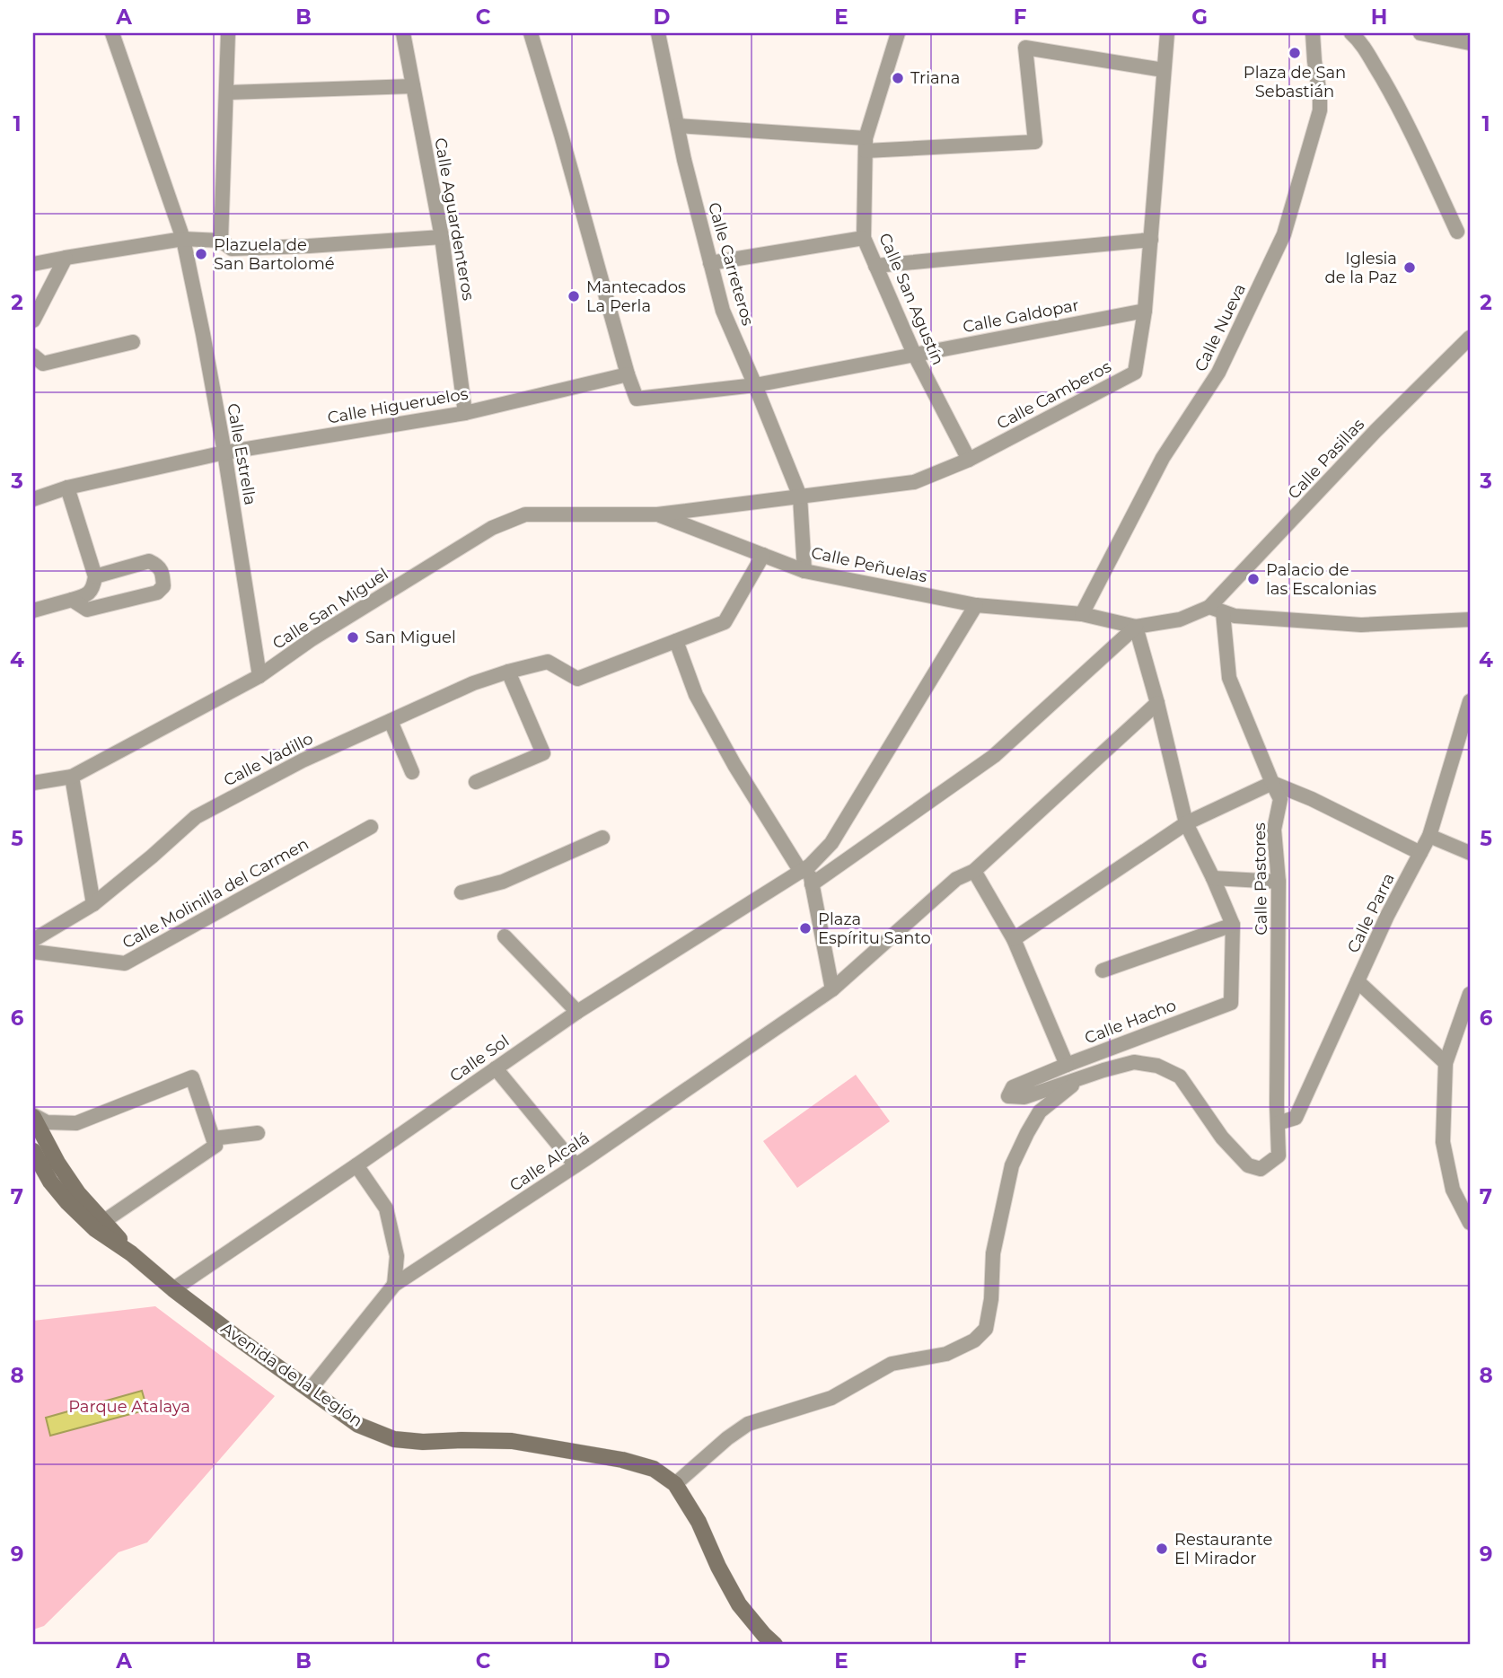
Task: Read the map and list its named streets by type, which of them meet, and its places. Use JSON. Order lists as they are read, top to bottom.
{
  "streets": {
    "main road": ["Avenida de la Legión"],
    "street": [
      "Calle Aguardenteros",
      "Calle Carreteros",
      "Calle San Agustín",
      "Calle Galdopar",
      "Calle Nueva",
      "Calle Camberos",
      "Calle Higueruelos",
      "Calle Estrella",
      "Calle Pasillas",
      "Calle Peñuelas",
      "Calle San Miguel",
      "Calle Vadillo",
      "Calle Pastores",
      "Calle Molinilla del Carmen",
      "Calle Parra",
      "Calle Hacho",
      "Calle Sol",
      "Calle Alcalá"
    ]
  },
  "crossings": [
    ["Calle Aguardenteros", "Calle Higueruelos"],
    ["Calle Carreteros", "Calle Galdopar"],
    ["Calle Carreteros", "Calle Camberos"],
    ["Calle Carreteros", "Calle Peñuelas"],
    ["Calle San Agustín", "Calle Galdopar"],
    ["Calle San Agustín", "Calle Camberos"],
    ["Calle Galdopar", "Calle Camberos"],
    ["Calle Nueva", "Calle Peñuelas"],
    ["Calle Camberos", "Calle Peñuelas"],
    ["Calle Camberos", "Calle San Miguel"],
    ["Calle Higueruelos", "Calle Estrella"],
    ["Calle Estrella", "Calle San Miguel"],
    ["Calle Pasillas", "Calle Pastores"],
    ["Calle Peñuelas", "Calle San Miguel"],
    ["Calle Peñuelas", "Calle Hacho"],
    ["Calle Peñuelas", "Calle Sol"],
    ["Calle Pastores", "Calle Parra"],
    ["Calle Hacho", "Calle Alcalá"],
    ["Calle Sol", "Avenida de la Legión"],
    ["Calle Alcalá", "Avenida de la Legión"]
  ],
  "parks": ["Parque Atalaya"],
  "places": [
    "Plaza de San Sebastián",
    "Triana",
    "Plazuela de San Bartolomé",
    "Iglesia de la Paz",
    "Mantecados La Perla",
    "Palacio de las Escalonias",
    "San Miguel",
    "Plaza Espíritu Santo",
    "Restaurante El Mirador"
  ],
  "grid": {
    "columns": [
      "A",
      "B",
      "C",
      "D",
      "E",
      "F",
      "G",
      "H"
    ],
    "rows": [
      "1",
      "2",
      "3",
      "4",
      "5",
      "6",
      "7",
      "8",
      "9"
    ]
  }
}
